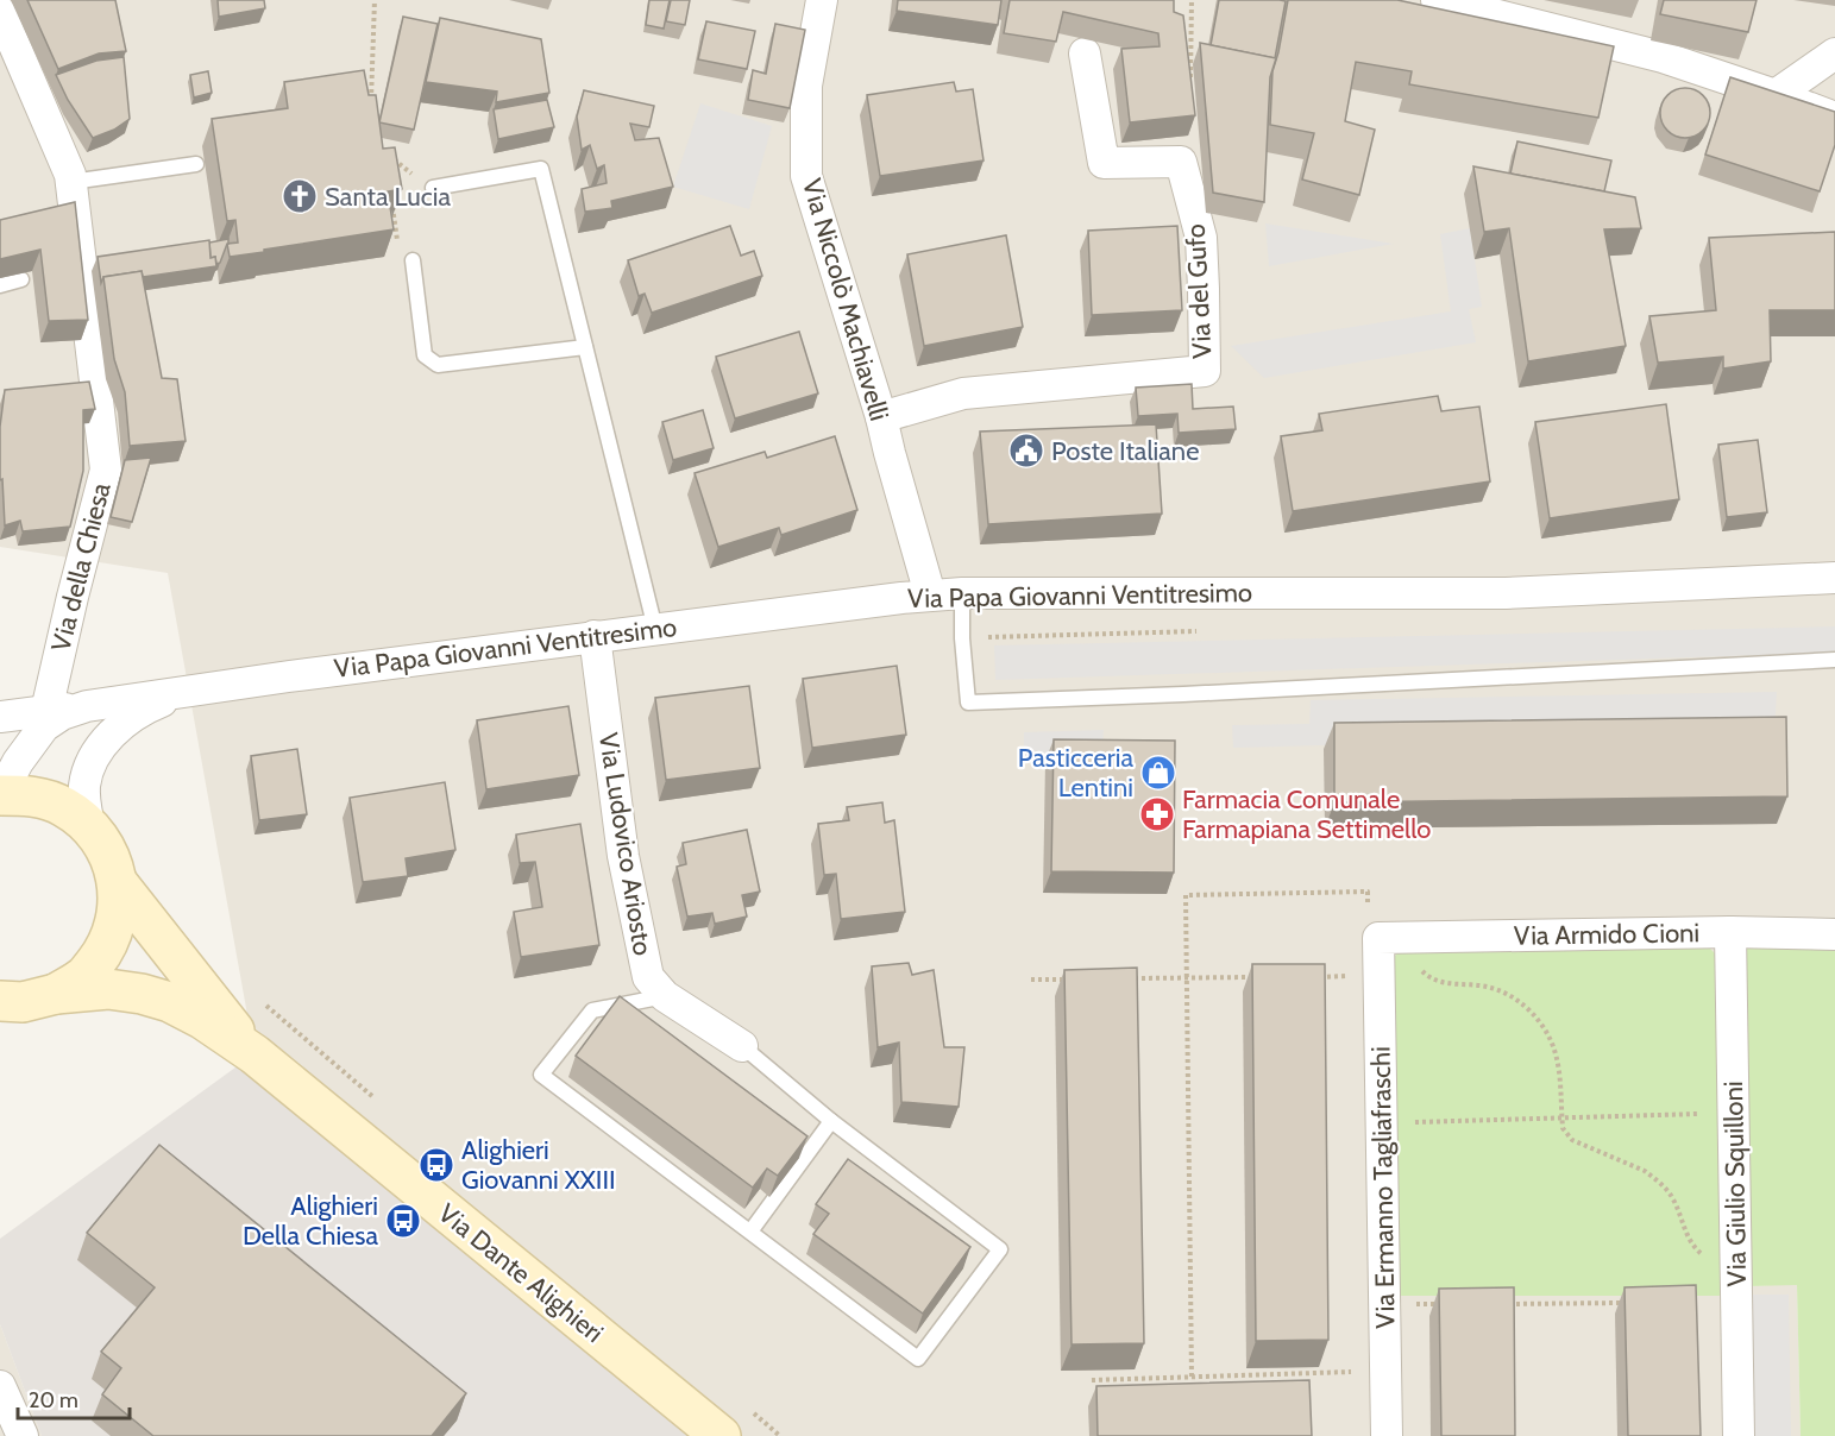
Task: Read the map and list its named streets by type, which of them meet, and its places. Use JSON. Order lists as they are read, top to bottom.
{
  "streets": {
    "main road": ["Via Dante Alighieri"],
    "street": [
      "Via del Gufo",
      "Via Niccolò Machiavelli",
      "Via della Chiesa",
      "Via Papa Giovanni Ventitresimo",
      "Via Ludovico Ariosto",
      "Via Armido Cioni",
      "Via Giulio Squilloni",
      "Via Ermanno Tagliafraschi"
    ]
  },
  "crossings": [
    ["Via del Gufo", "Via Niccolò Machiavelli"],
    ["Via Niccolò Machiavelli", "Via Papa Giovanni Ventitresimo"],
    ["Via della Chiesa", "Via Papa Giovanni Ventitresimo"],
    ["Via Papa Giovanni Ventitresimo", "Via Ludovico Ariosto"],
    ["Via Papa Giovanni Ventitresimo", "Via Dante Alighieri"],
    ["Via Armido Cioni", "Via Giulio Squilloni"],
    ["Via Armido Cioni", "Via Ermanno Tagliafraschi"]
  ],
  "places": {
    "church": ["Santa Lucia"],
    "public building": ["Poste Italiane"],
    "shop": ["Pasticceria Lentini"],
    "pharmacy": ["Farmacia Comunale Farmapiana Settimello"],
    "bus stop": ["Alighieri Giovanni XXIII", "Alighieri Della Chiesa"]
  },
  "scale_bar": "20 m"
}
